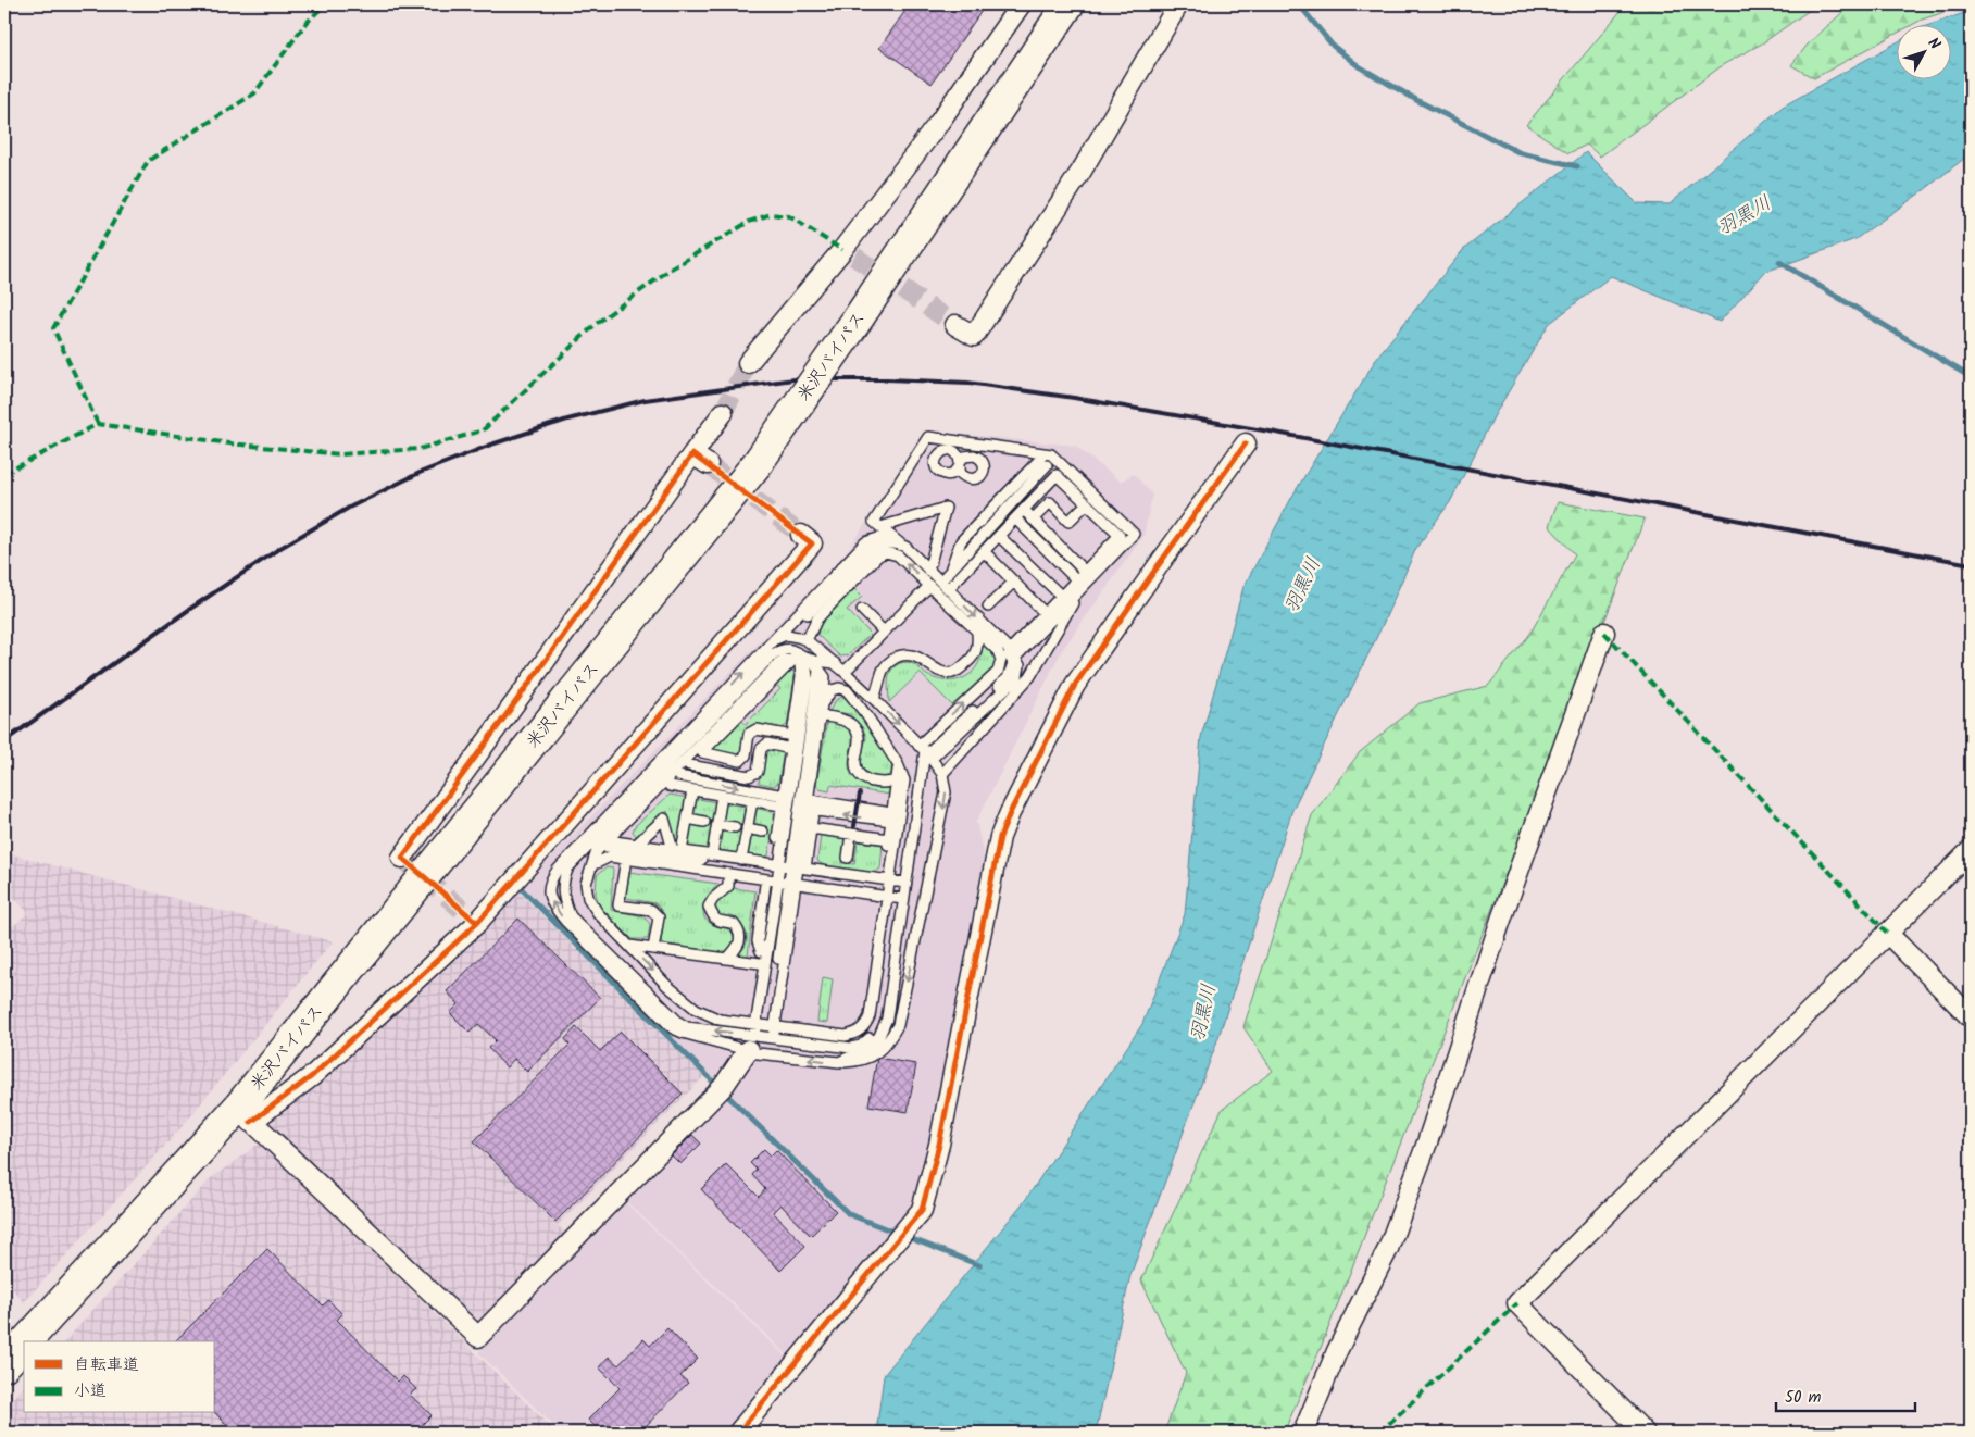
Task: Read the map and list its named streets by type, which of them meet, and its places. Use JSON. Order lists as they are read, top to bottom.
{
  "streets": {
    "highway": ["米沢バイパス"]
  },
  "water": ["羽黒川"],
  "legend": ["自転車道", "小道"],
  "scale_bar": "50 m",
  "north": "top right"
}
